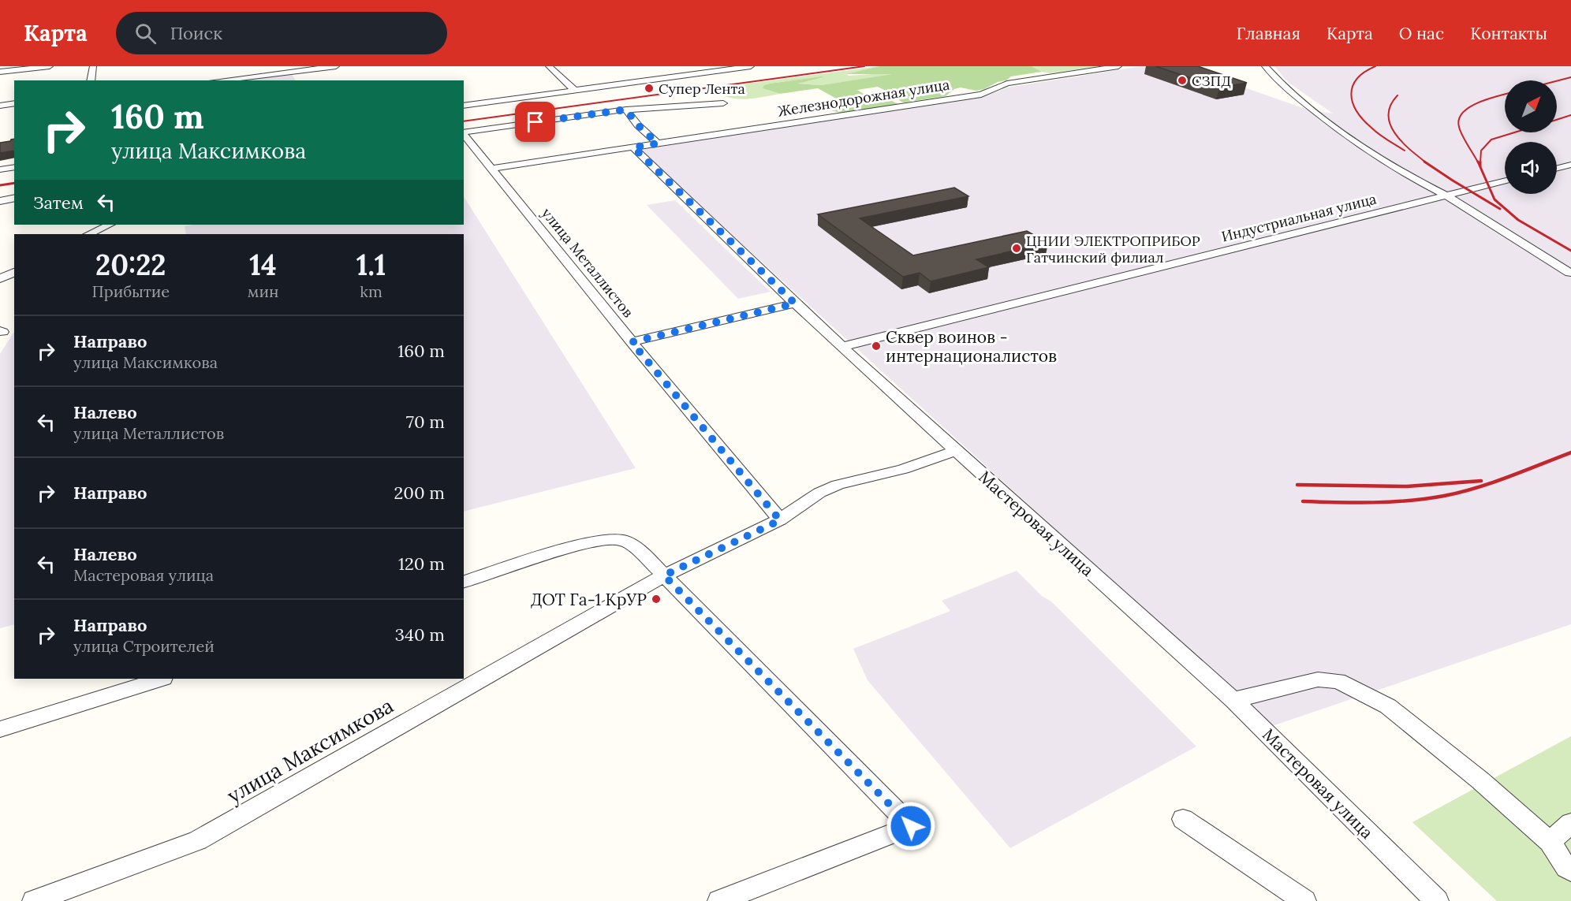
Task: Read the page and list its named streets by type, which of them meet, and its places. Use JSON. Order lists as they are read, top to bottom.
{
  "streets": {
    "street": [
      "Железнодорожная улица",
      "Индустриальная улица",
      "улица Металлистов",
      "Мастеровая улица",
      "улица Максимкова"
    ]
  },
  "crossings": [
    ["Железнодорожная улица", "улица Металлистов"],
    ["Железнодорожная улица", "Мастеровая улица"],
    ["Индустриальная улица", "Мастеровая улица"],
    ["улица Металлистов", "улица Максимкова"],
    ["Мастеровая улица", "улица Максимкова"]
  ],
  "places": [
    "СЗПД",
    "Супер Лента",
    "ЦНИИ ЭЛЕКТРОПРИБОР Гатчинский филиал",
    "Сквер воинов - интернационалистов",
    "ДОТ Га-1 КрУР"
  ],
  "north": "top right",
  "page": {
    "header": "Карта",
    "search": "Поиск",
    "nav": [
      "Главная",
      "Карта",
      "О нас",
      "Контакты"
    ],
    "turn": ["160 m", "улица Максимкова"],
    "then": "Затем",
    "eta": [
      "20:22",
      "Прибытие",
      "14",
      "мин",
      "1.1",
      "km"
    ],
    "list": [
      {
        "name": "Направо",
        "note": "улица Максимкова",
        "value": "160 m"
      },
      {
        "name": "Налево",
        "note": "улица Металлистов",
        "value": "70 m"
      },
      {
        "name": "Направо",
        "value": "200 m"
      },
      {
        "name": "Налево",
        "note": "Мастеровая улица",
        "value": "120 m"
      },
      {
        "name": "Направо",
        "note": "улица Строителей",
        "value": "340 m"
      }
    ]
  }
}
